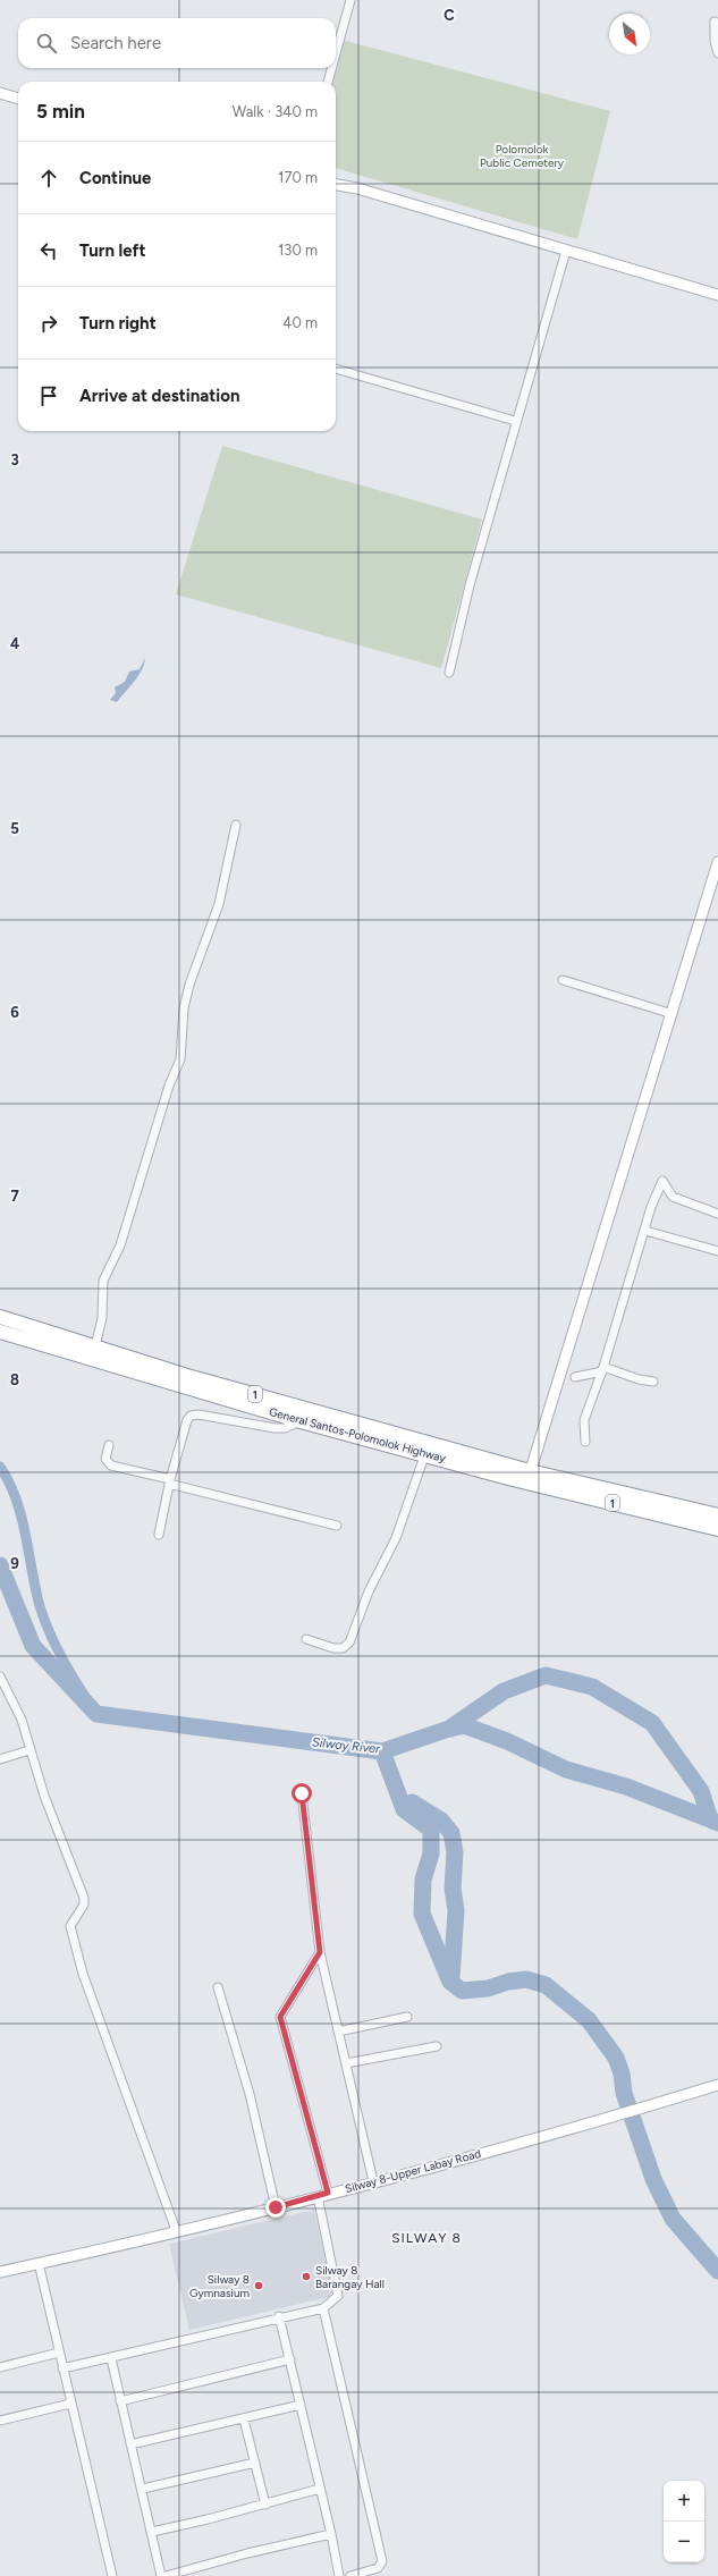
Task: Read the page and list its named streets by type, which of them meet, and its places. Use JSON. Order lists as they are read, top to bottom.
{
  "streets": {
    "highway": ["1", "General Santos-Polomolok Highway"],
    "street": ["Silway 8-Upper Labay Road"]
  },
  "crossings": [
    ["1", "General Santos-Polomolok Highway"]
  ],
  "districts": ["SILWAY 8"],
  "water": ["Silway River"],
  "parks": ["Polomolok Public Cemetery"],
  "places": ["Silway 8 Barangay Hall", "Silway 8 Gymnasium"],
  "north": "bottom right",
  "page": {
    "search": "Search here",
    "heading": ["5 min", "Walk · 340 m"],
    "list": [
      ["Continue", "170 m"],
      ["Turn left", "130 m"],
      ["Turn right", "40 m"],
      "Arrive at destination"
    ],
    "map_buttons": ["+", "−"]
  },
  "grid": {
    "columns": ["C"],
    "rows": [
      "3",
      "4",
      "5",
      "6",
      "7",
      "8",
      "9"
    ]
  }
}
